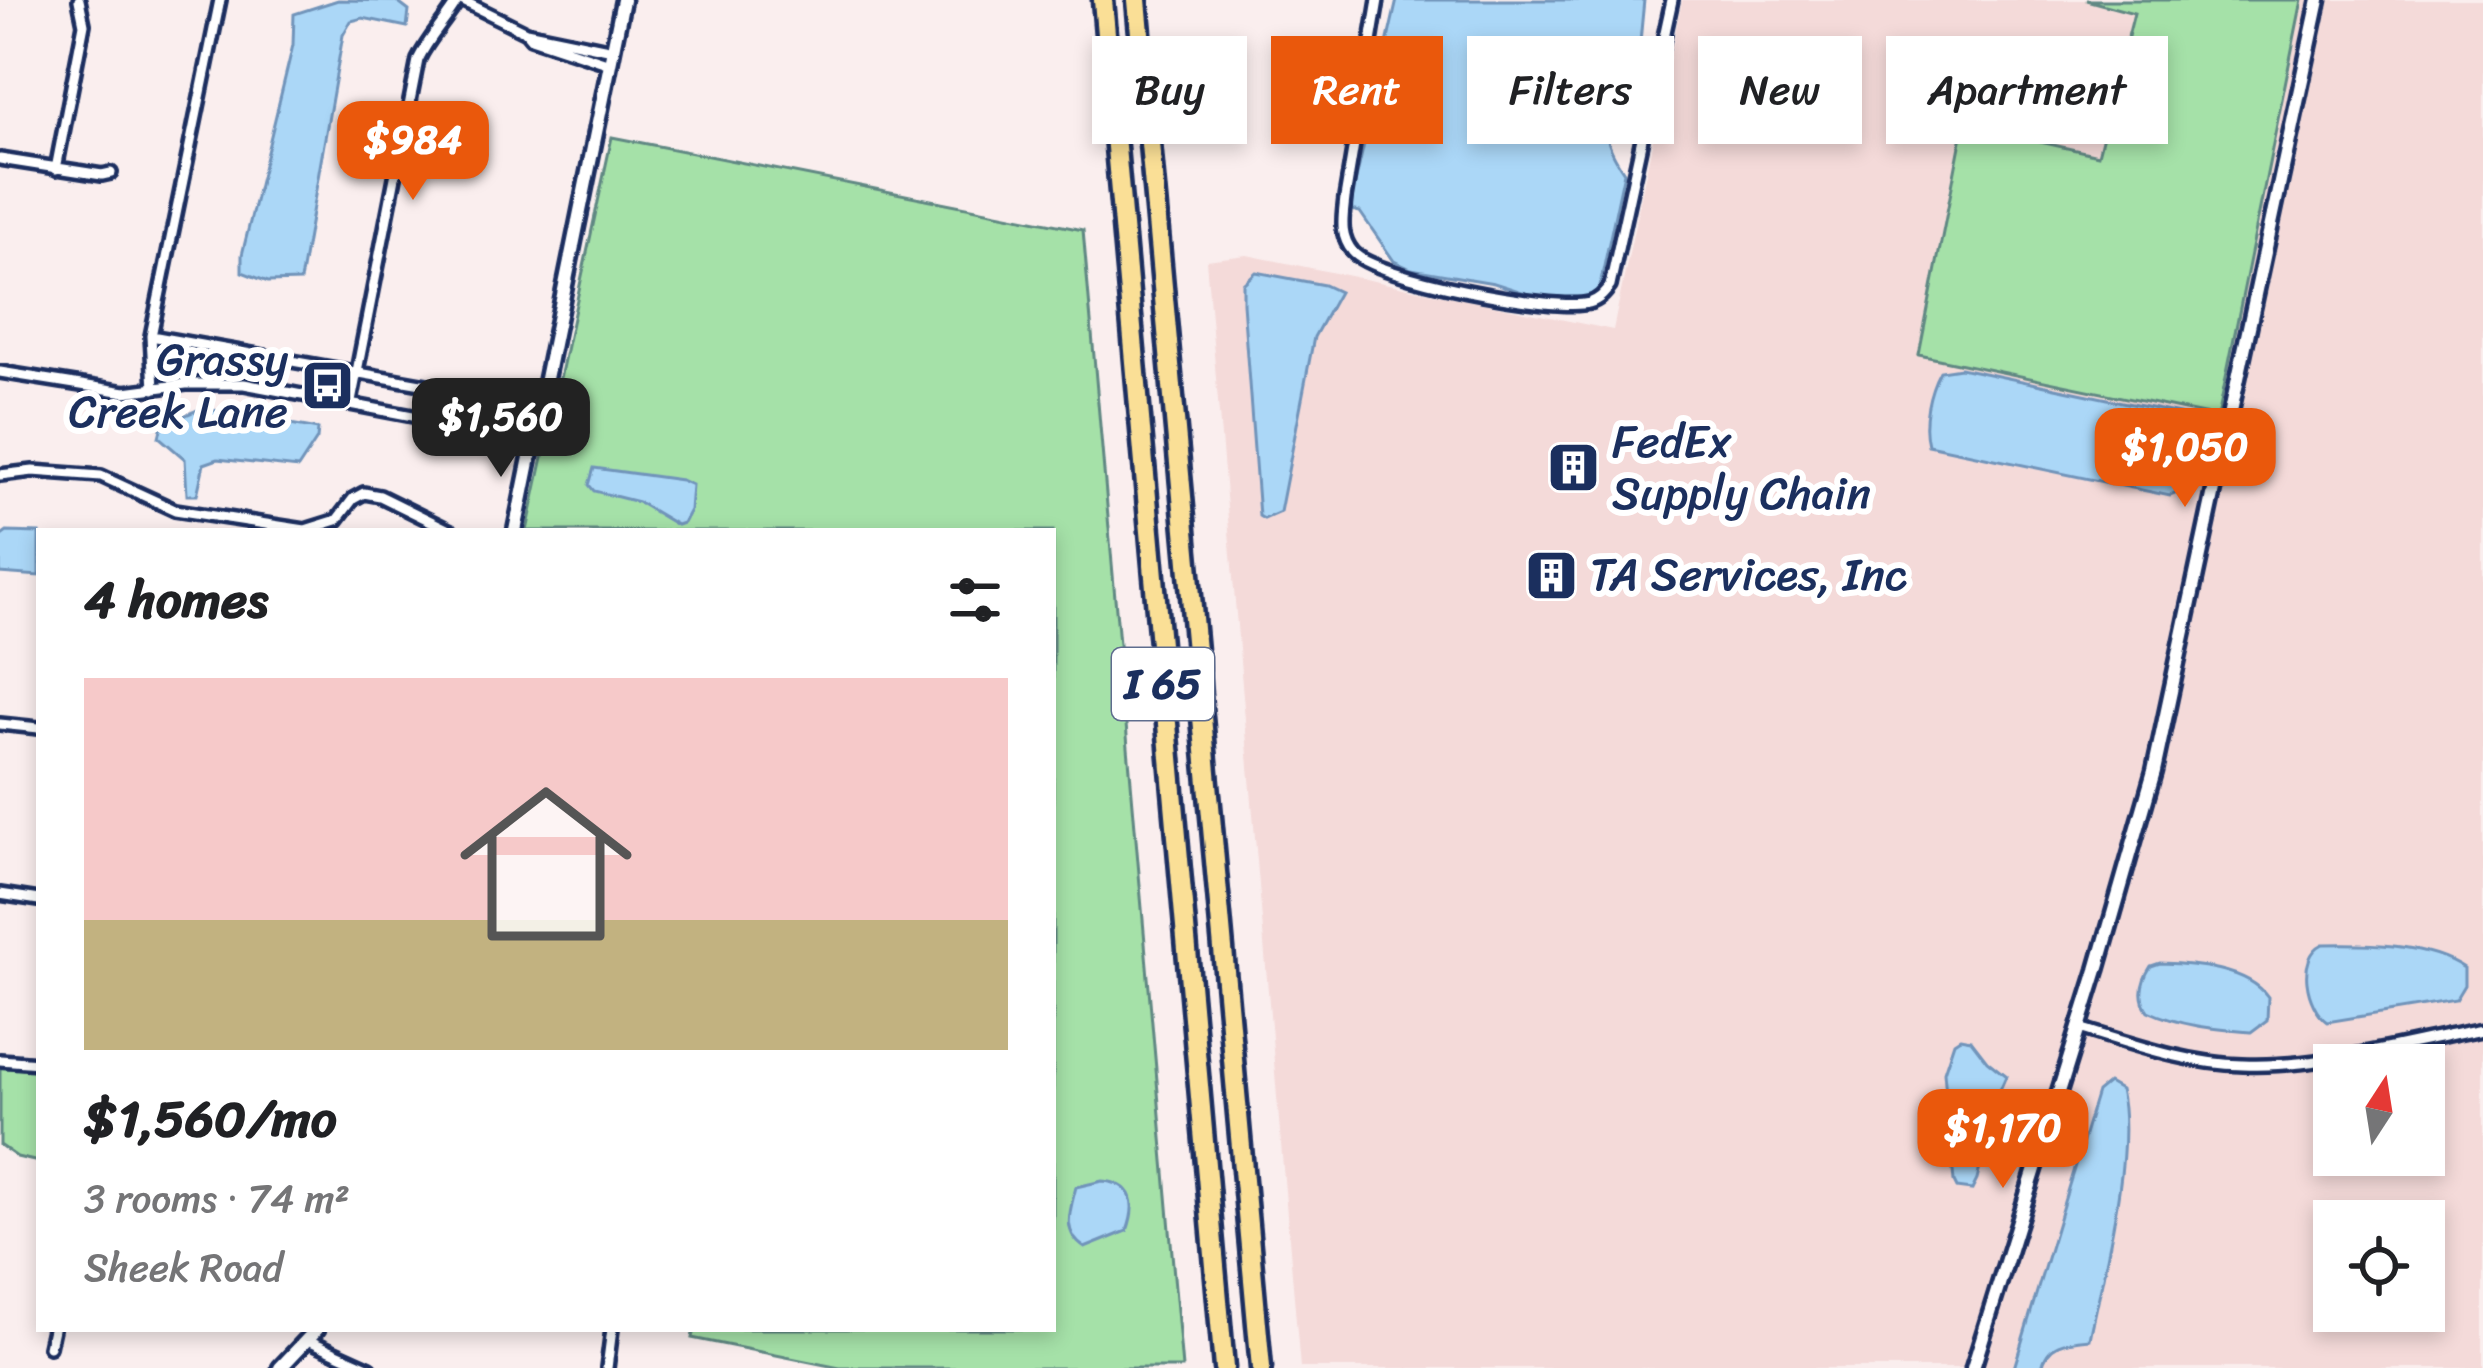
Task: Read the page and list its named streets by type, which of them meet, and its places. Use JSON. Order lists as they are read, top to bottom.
{
  "streets": {
    "highway": ["I 65"]
  },
  "places": {
    "bus stop": ["Grassy Creek Lane"],
    "building": ["FedEx Supply Chain", "TA Services, Inc"]
  },
  "north": "top",
  "page": {
    "chip": [
      "Buy",
      "Rent",
      "Filters",
      "New",
      "Apartment"
    ],
    "price": [
      "$984",
      "$1,560",
      "$1,050",
      "$1,170"
    ],
    "heading": "4 homes",
    "list": [
      {
        "name": "$1,560/mo",
        "note": "3 rooms · 74 m² · Sheek Road"
      }
    ]
  }
}
